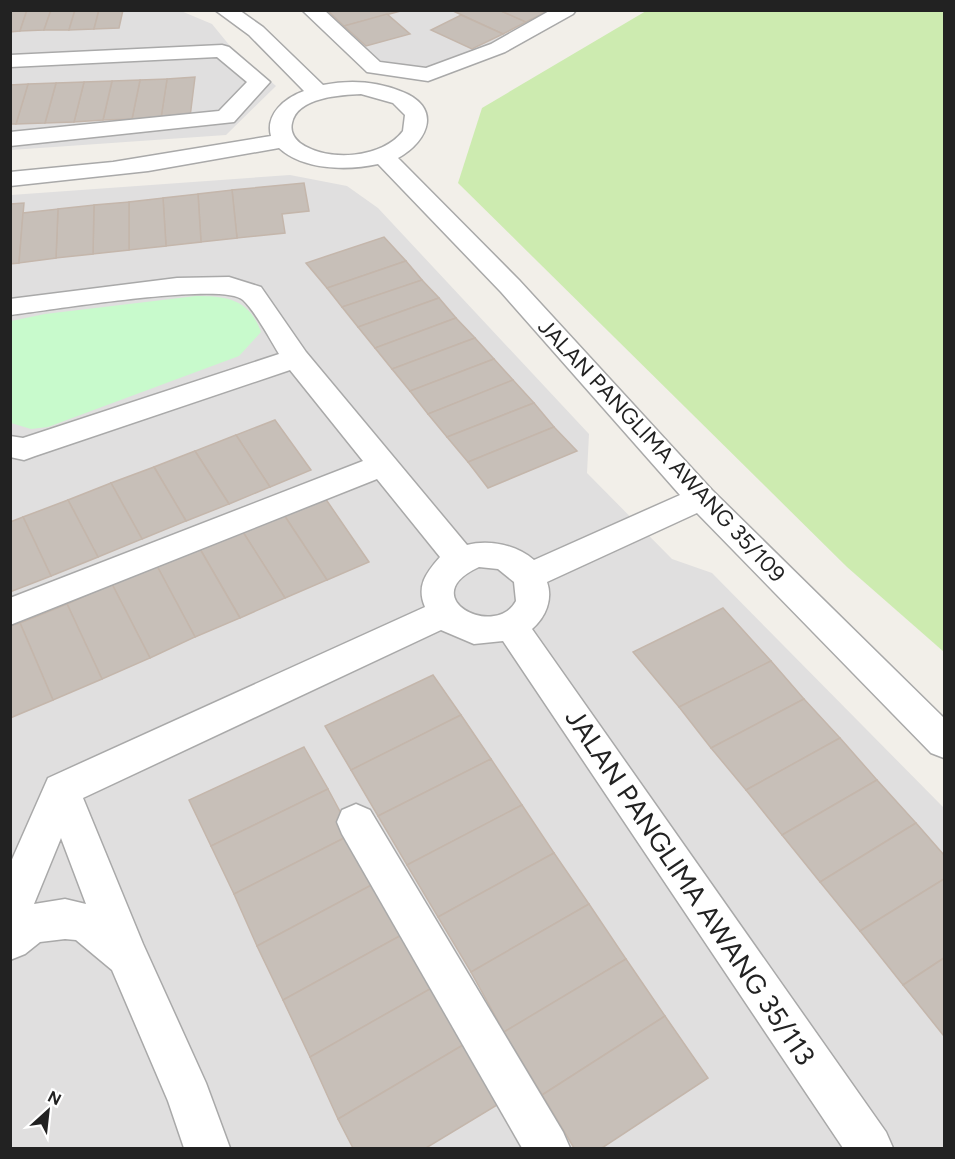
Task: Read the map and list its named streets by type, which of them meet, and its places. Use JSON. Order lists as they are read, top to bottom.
{
  "streets": {
    "street": ["JALAN PANGLIMA AWANG 35/109", "JALAN PANGLIMA AWANG 35/113"]
  },
  "north": "top right"
}
